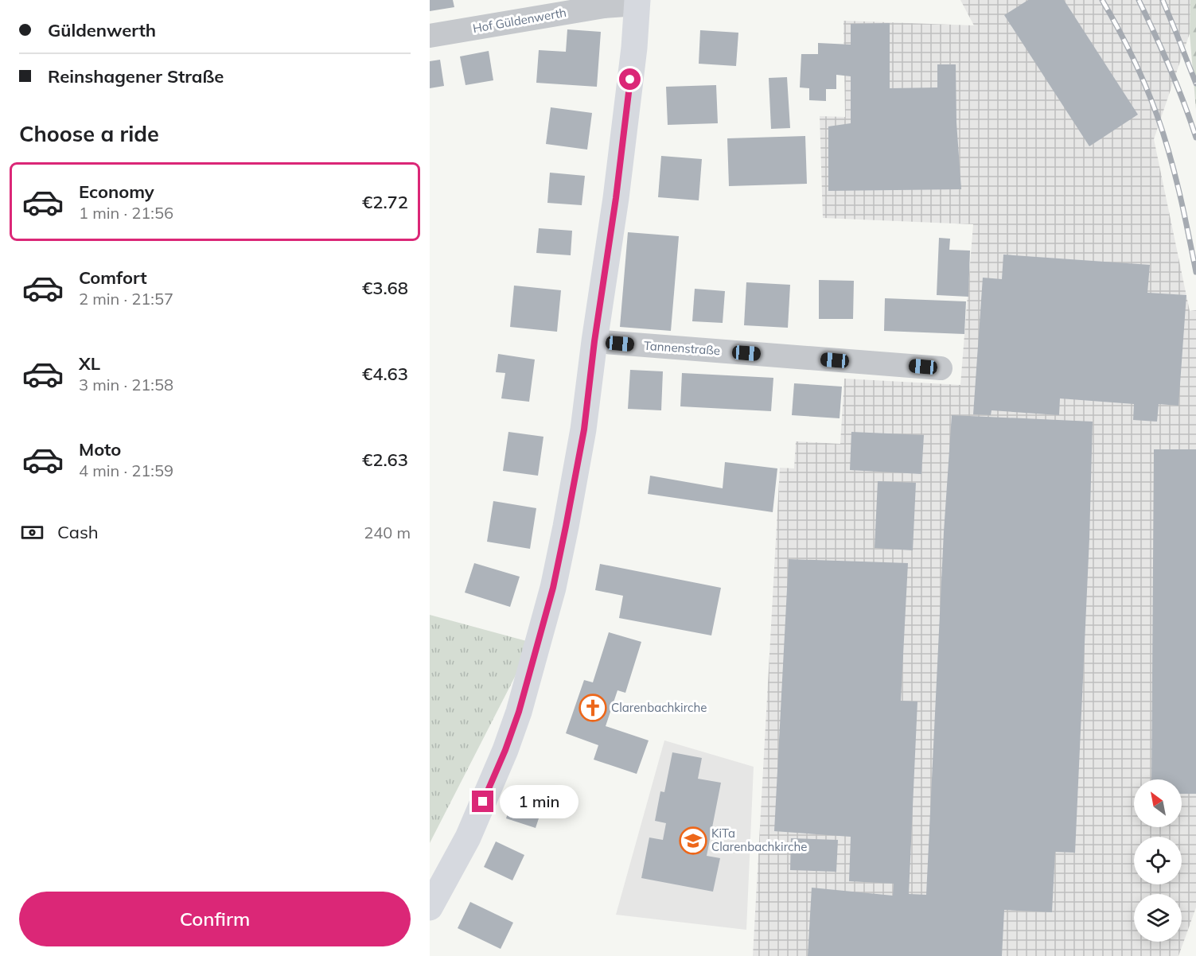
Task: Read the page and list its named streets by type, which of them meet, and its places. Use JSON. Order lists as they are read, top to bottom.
{
  "streets": {
    "street": ["Hof Güldenwerth", "Tannenstraße"]
  },
  "places": {
    "church": ["Clarenbachkirche"],
    "school or university": ["KiTa Clarenbachkirche"]
  },
  "north": "top left",
  "page": {
    "banner": ["Güldenwerth", "Reinshagener Straße"],
    "heading": "Choose a ride",
    "list": [
      {
        "name": "Economy",
        "note": "1 min · 21:56",
        "value": "€2.72"
      },
      {
        "name": "Comfort",
        "note": "2 min · 21:57",
        "value": "€3.68"
      },
      {
        "name": "XL",
        "note": "3 min · 21:58",
        "value": "€4.63"
      },
      {
        "name": "Moto",
        "note": "4 min · 21:59",
        "value": "€2.63"
      }
    ],
    "pay": ["Cash", "240 m"],
    "bubble": "1 min",
    "buttons": "Confirm"
  }
}
